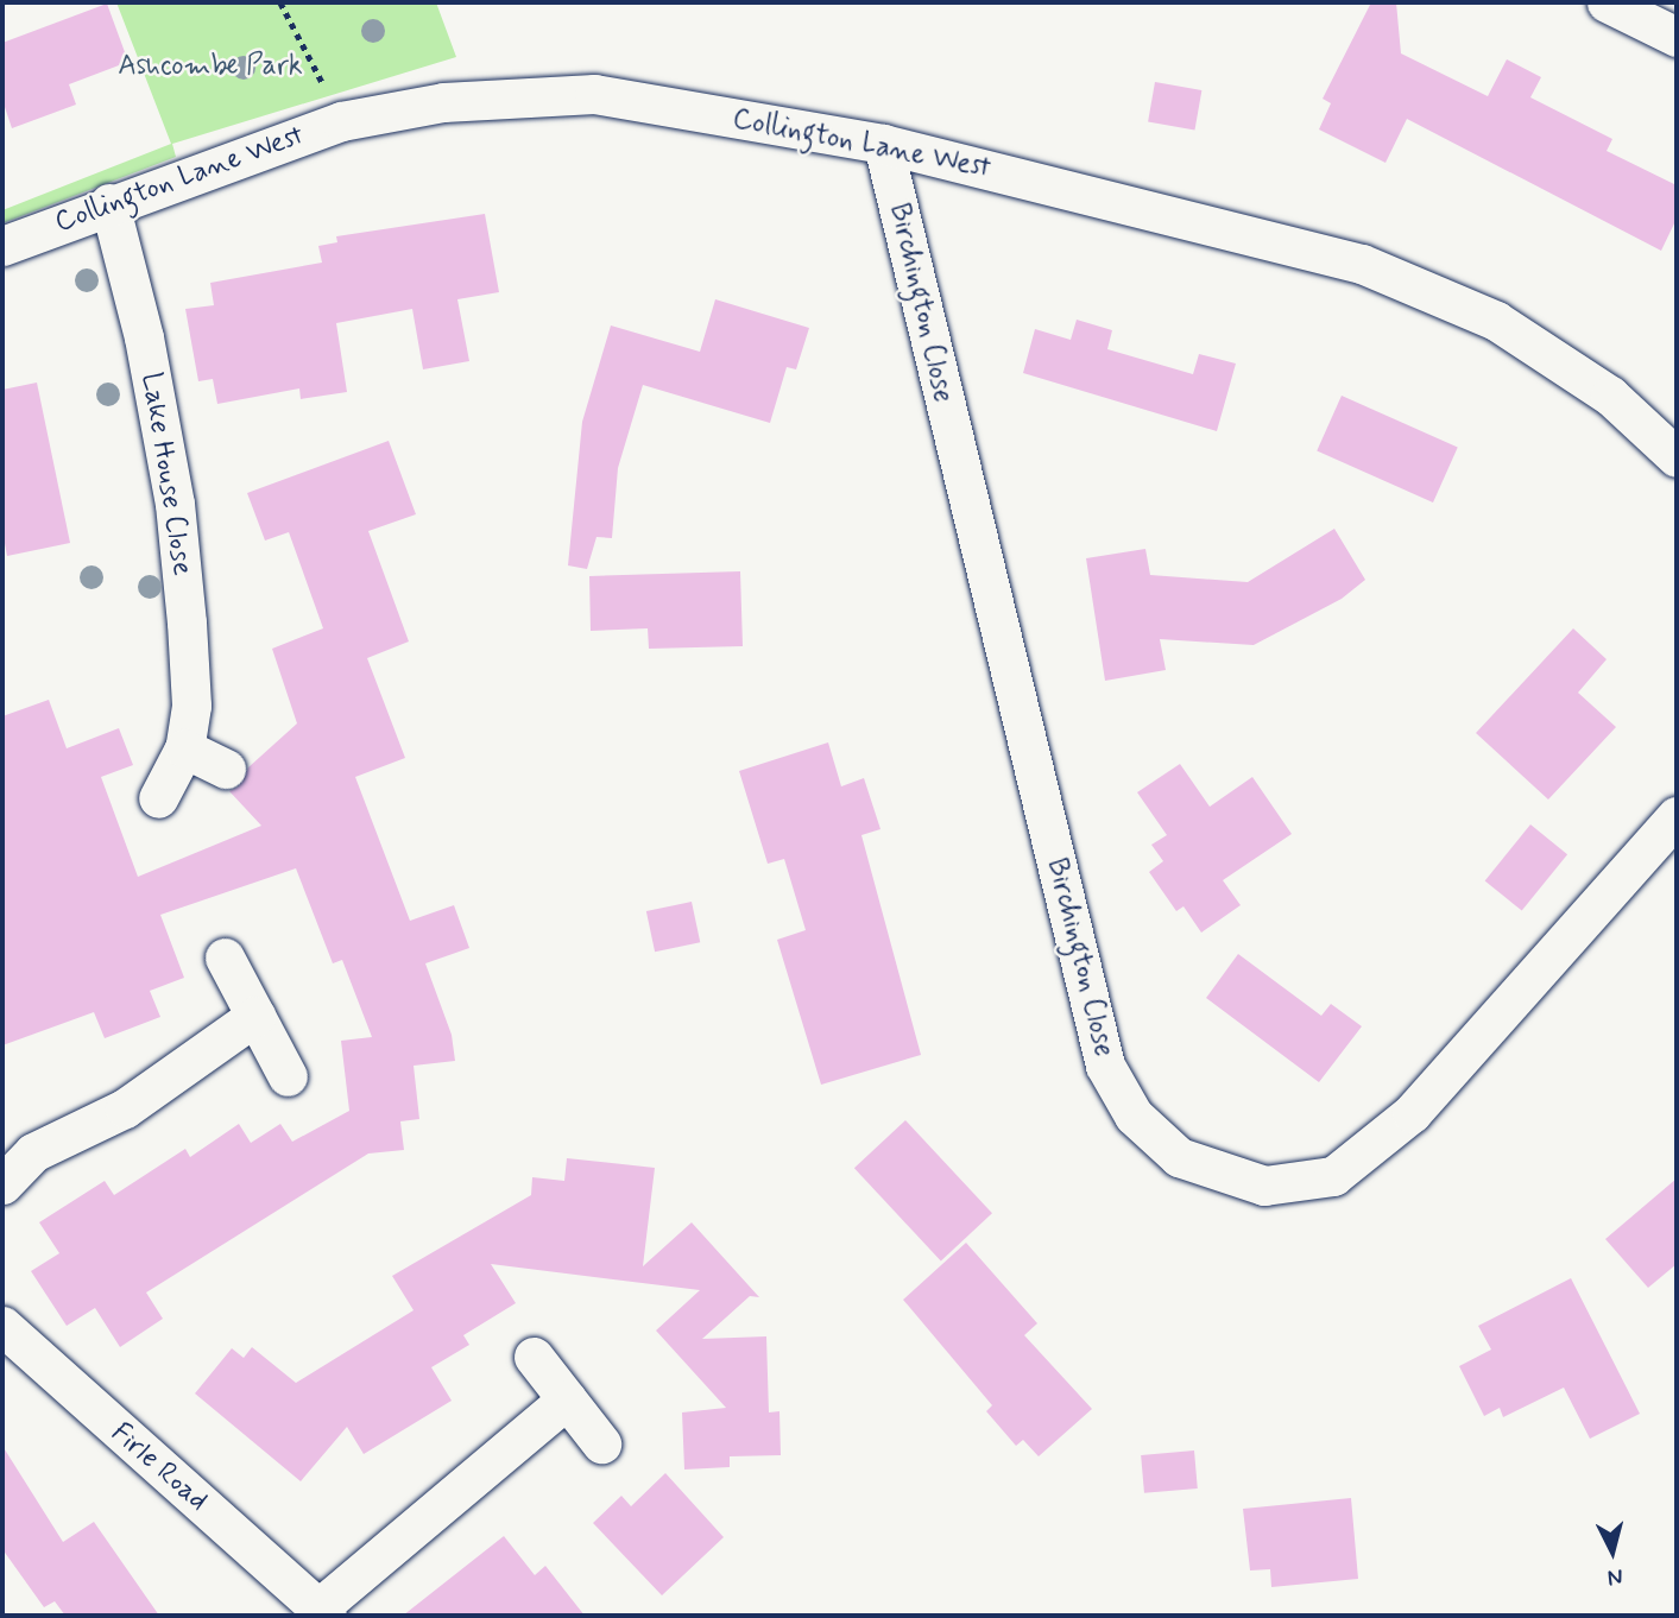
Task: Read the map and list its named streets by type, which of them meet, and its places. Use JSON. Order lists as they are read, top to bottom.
{
  "streets": {
    "street": [
      "Collington Lane West",
      "Birchington Close",
      "Lake House Close",
      "Firle Road"
    ]
  },
  "crossings": [
    ["Collington Lane West", "Birchington Close"],
    ["Collington Lane West", "Lake House Close"]
  ],
  "parks": ["Ashcombe Park"],
  "north": "bottom"
}
